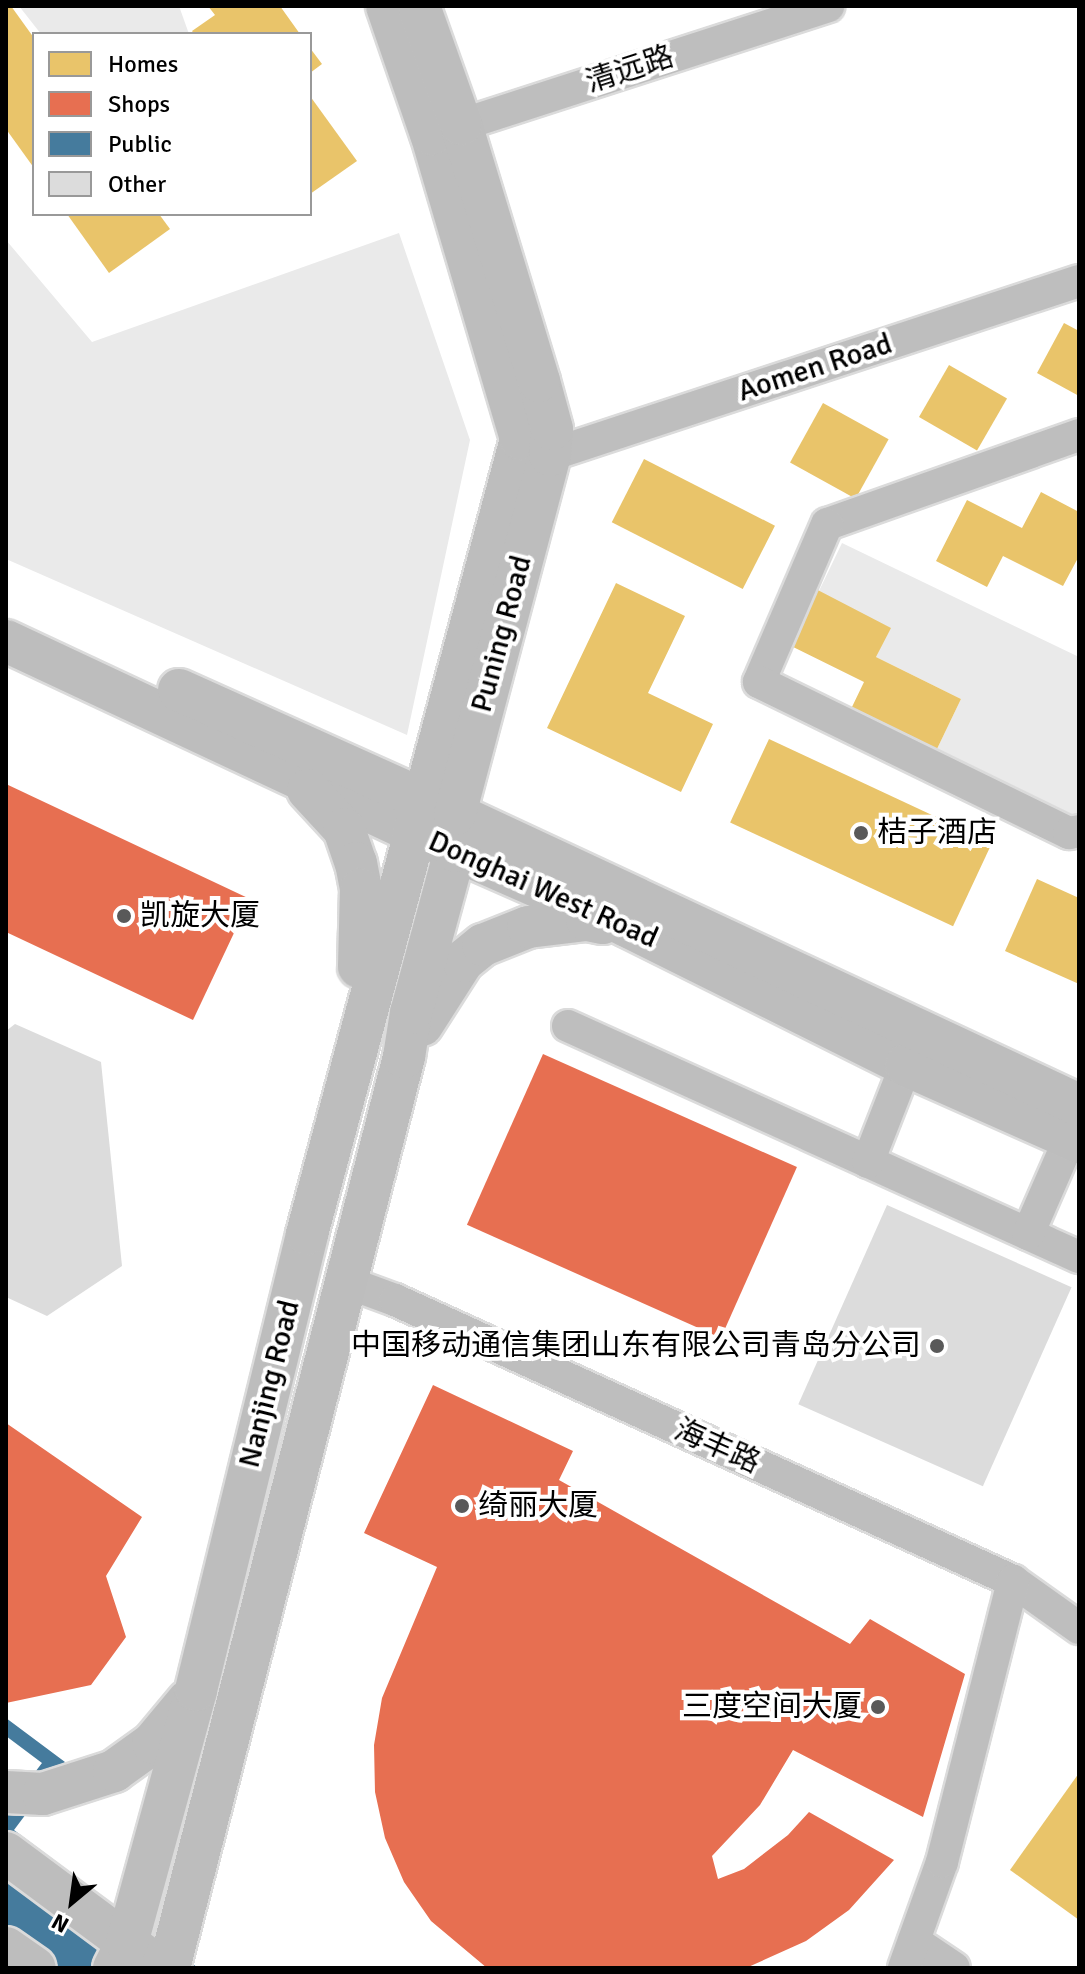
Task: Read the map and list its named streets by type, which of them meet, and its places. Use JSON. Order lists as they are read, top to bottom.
{
  "streets": {
    "main road": ["Puning Road", "Donghai West Road", "Nanjing Road"],
    "street": ["清远路", "Aomen Road", "海丰路"]
  },
  "crossings": [
    ["Aomen Road", "Puning Road"],
    ["Puning Road", "Donghai West Road"],
    ["Puning Road", "Nanjing Road"],
    ["Donghai West Road", "Nanjing Road"],
    ["Nanjing Road", "海丰路"]
  ],
  "places": [
    "桔子酒店",
    "凯旋大厦",
    "中国移动通信集团山东有限公司青岛分公司",
    "绮丽大厦",
    "三度空间大厦"
  ],
  "legend": [
    "Homes",
    "Shops",
    "Public",
    "Other"
  ],
  "north": "bottom left"
}
